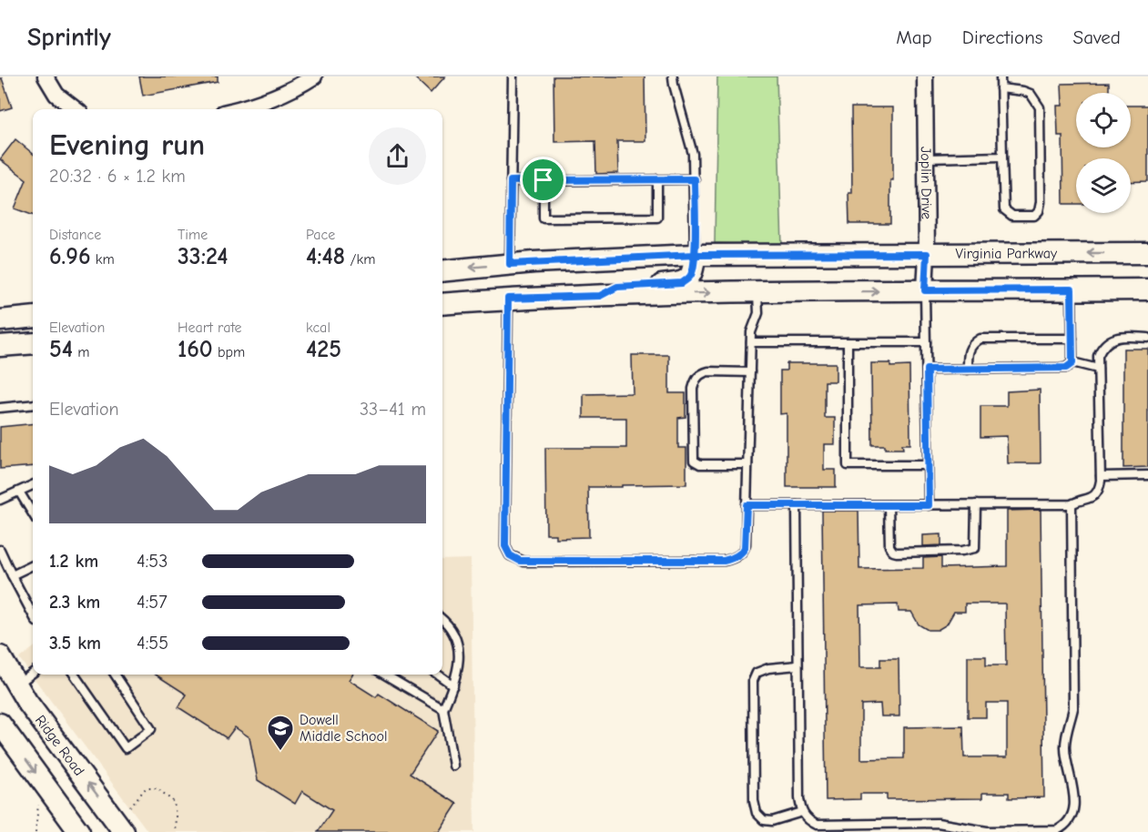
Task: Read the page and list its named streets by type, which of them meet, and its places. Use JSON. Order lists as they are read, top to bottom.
{
  "streets": {
    "main road": ["Virginia Parkway", "Ridge Road"],
    "street": ["Joplin Drive"]
  },
  "crossings": [
    ["Joplin Drive", "Virginia Parkway"]
  ],
  "places": {
    "school or university": ["Dowell Middle School"]
  },
  "page": {
    "header": "Sprintly",
    "nav": ["Map", "Directions", "Saved"],
    "heading": ["Evening run", "20:32 · 6 × 1.2 km"],
    "stats": [
      ["Distance", "6.96 km"],
      ["Time", "33:24"],
      ["Pace", "4:48 /km"],
      ["Elevation", "54 m"],
      ["Heart rate", "160 bpm"],
      ["kcal", "425"]
    ],
    "chart": ["Elevation", "33–41 m"],
    "list": [
      {
        "name": "1.2 km",
        "note": "4:53"
      },
      {
        "name": "2.3 km",
        "note": "4:57"
      },
      {
        "name": "3.5 km",
        "note": "4:55"
      }
    ]
  }
}
